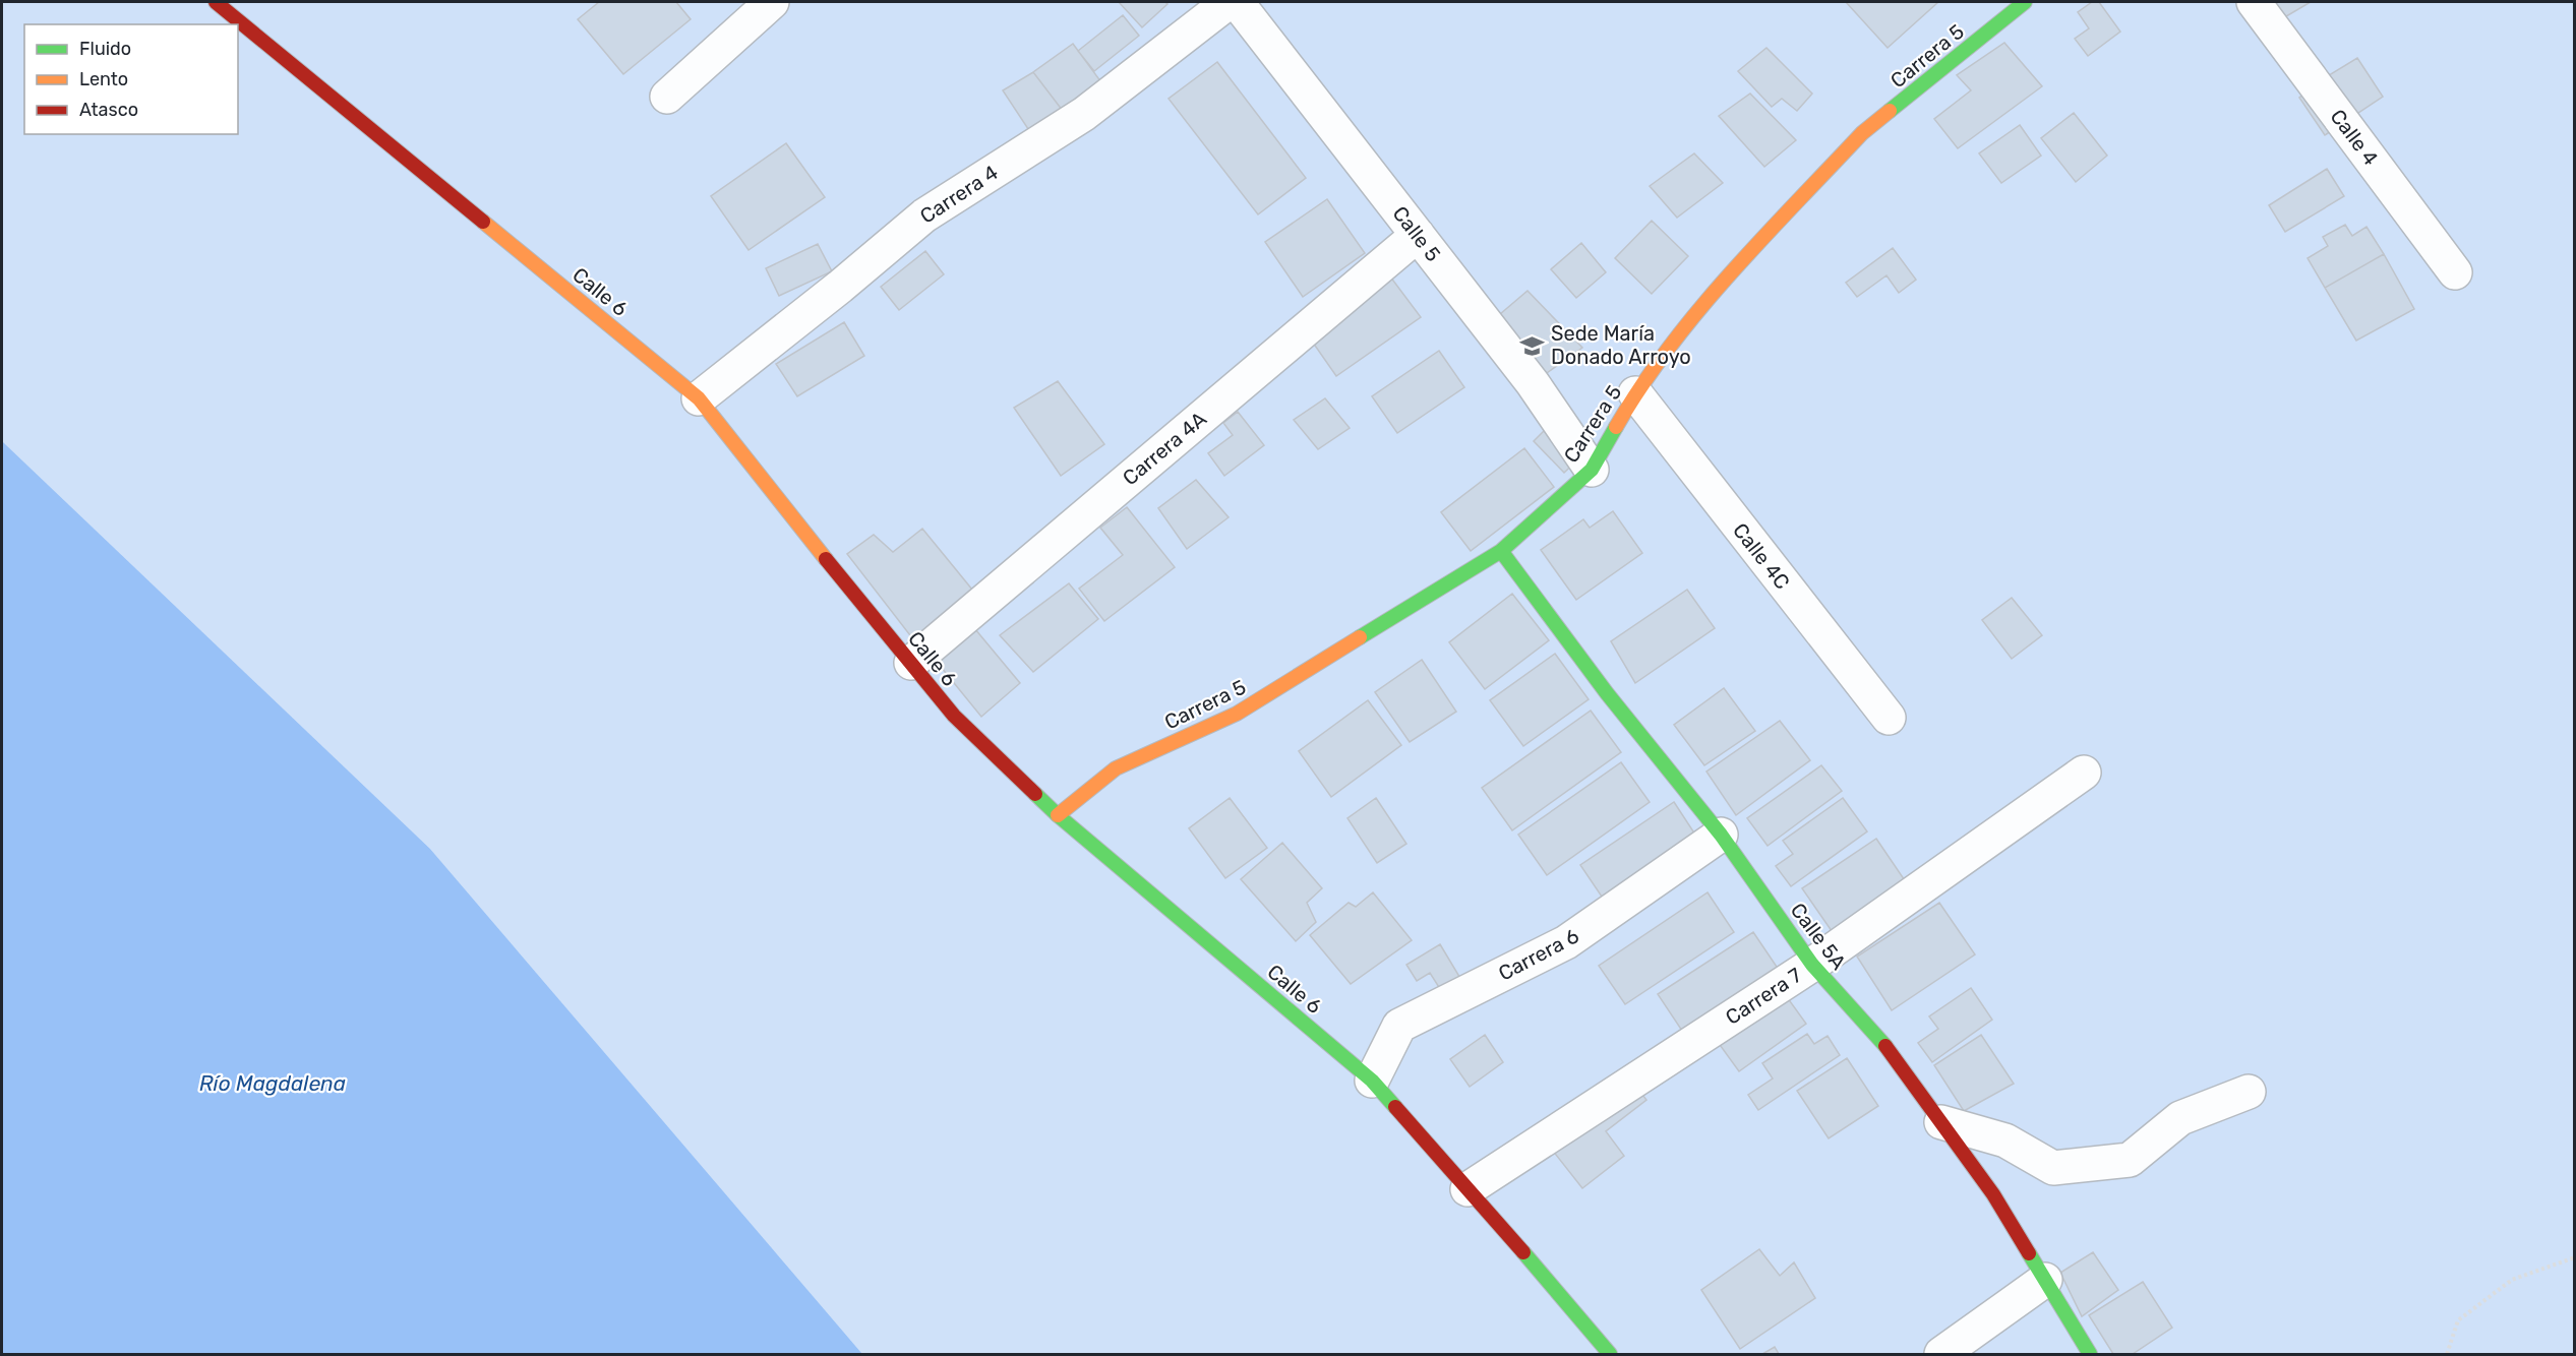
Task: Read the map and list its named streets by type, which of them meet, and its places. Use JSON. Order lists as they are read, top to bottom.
{
  "streets": {
    "street": [
      "Carrera 5",
      "Calle 4",
      "Carrera 4",
      "Calle 5",
      "Calle 6",
      "Carrera 4A",
      "Calle 4C",
      "Calle 5A",
      "Carrera 6",
      "Carrera 7"
    ]
  },
  "crossings": [
    ["Carrera 5", "Calle 5"],
    ["Carrera 5", "Calle 6"],
    ["Carrera 5", "Calle 4C"],
    ["Carrera 5", "Calle 5A"],
    ["Carrera 4", "Calle 6"],
    ["Calle 5", "Carrera 4A"],
    ["Calle 6", "Carrera 4A"],
    ["Calle 6", "Carrera 6"],
    ["Calle 6", "Carrera 7"],
    ["Calle 5A", "Carrera 6"],
    ["Calle 5A", "Carrera 7"]
  ],
  "water": ["Río Magdalena"],
  "places": {
    "school or university": ["Sede María Donado Arroyo"]
  },
  "legend": ["Fluido", "Lento", "Atasco"]
}
